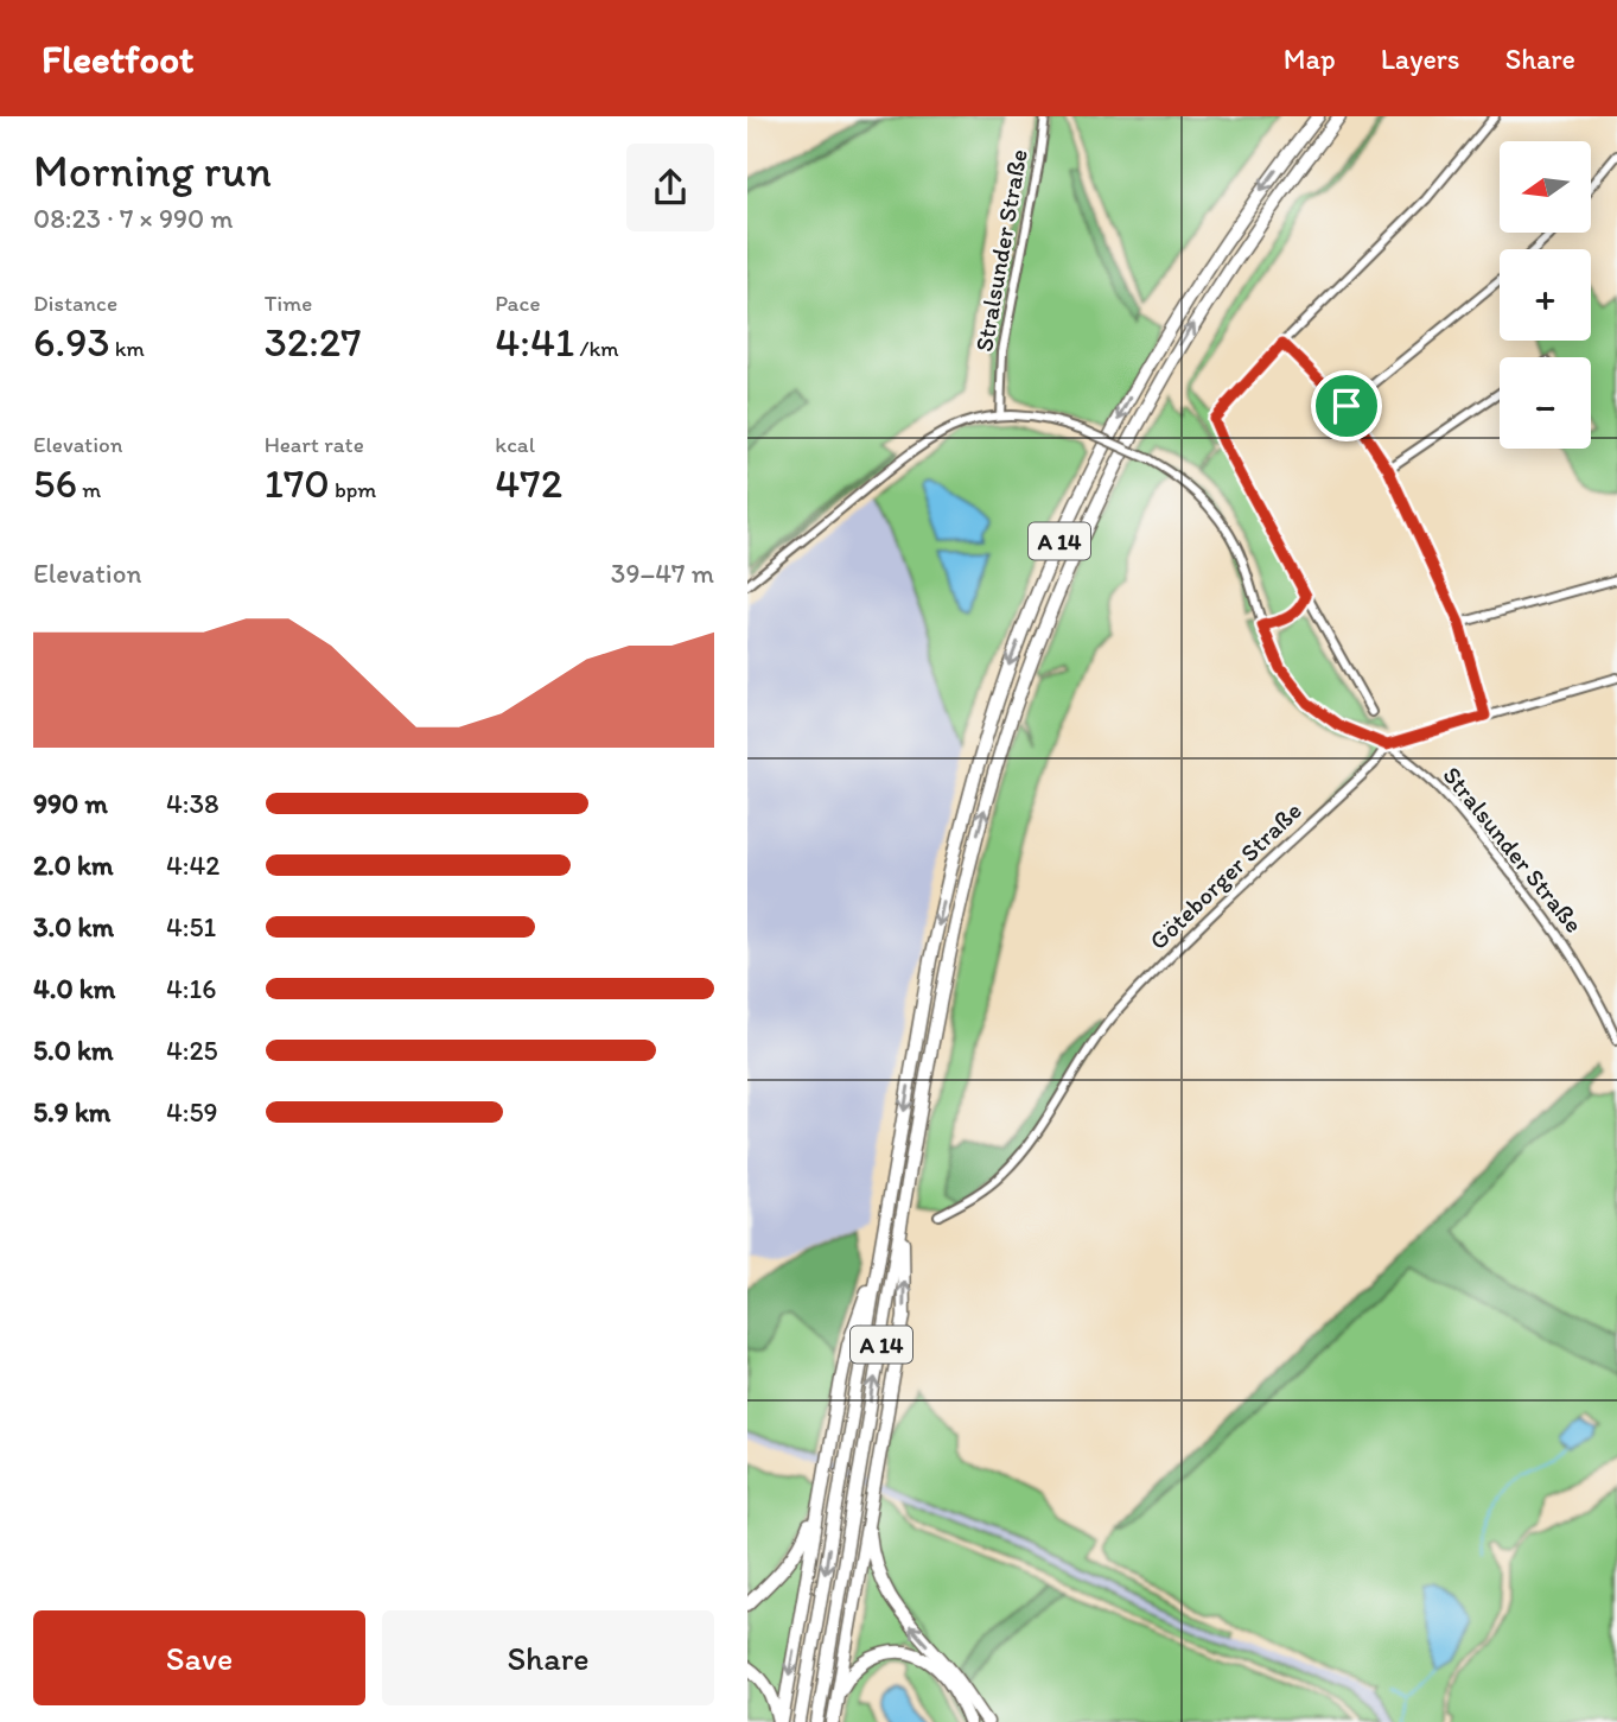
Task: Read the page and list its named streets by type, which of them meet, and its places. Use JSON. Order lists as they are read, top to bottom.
{
  "streets": {
    "highway": ["A 14"],
    "street": ["Stralsunder Straße", "Göteborger Straße"]
  },
  "crossings": [
    ["Stralsunder Straße", "Göteborger Straße"]
  ],
  "north": "left",
  "page": {
    "header": "Fleetfoot",
    "nav": ["Map", "Layers", "Share"],
    "heading": ["Morning run", "08:23 · 7 × 990 m"],
    "map_buttons": ["+", "−"],
    "stats": [
      ["Distance", "6.93 km"],
      ["Time", "32:27"],
      ["Pace", "4:41 /km"],
      ["Elevation", "56 m"],
      ["Heart rate", "170 bpm"],
      ["kcal", "472"]
    ],
    "chart": ["Elevation", "39–47 m"],
    "list": [
      {
        "name": "990 m",
        "note": "4:38"
      },
      {
        "name": "2.0 km",
        "note": "4:42"
      },
      {
        "name": "3.0 km",
        "note": "4:51"
      },
      {
        "name": "4.0 km",
        "note": "4:16"
      },
      {
        "name": "5.0 km",
        "note": "4:25"
      },
      {
        "name": "5.9 km",
        "note": "4:59"
      }
    ],
    "buttons": ["Save", "Share"]
  }
}
